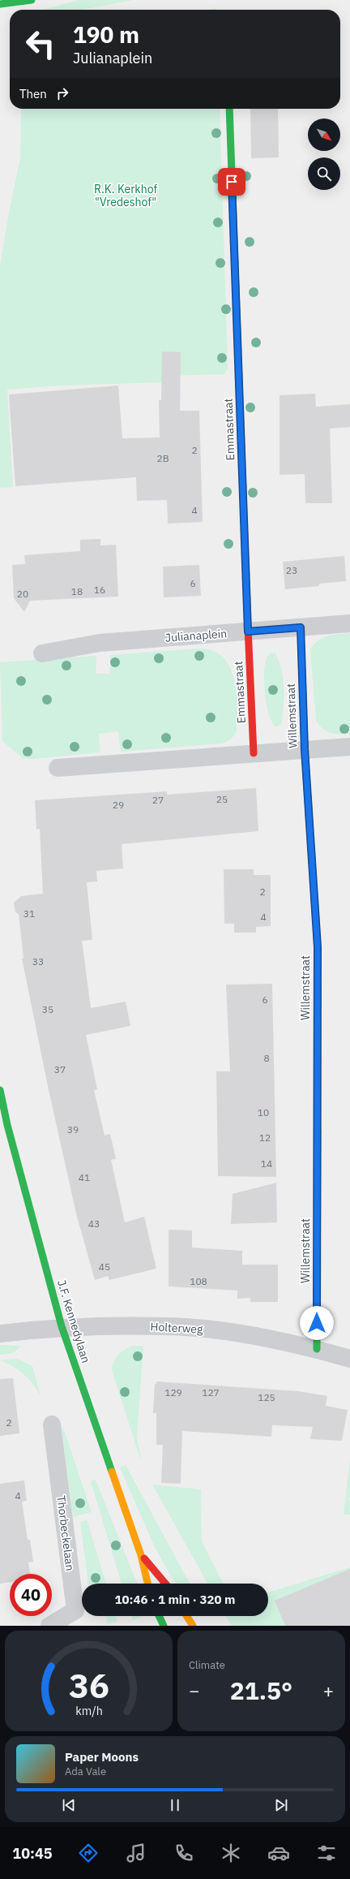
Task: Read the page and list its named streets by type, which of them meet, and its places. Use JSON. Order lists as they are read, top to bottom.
{
  "streets": {
    "street": [
      "Emmastraat",
      "Julianaplein",
      "Willemstraat",
      "J.F. Kennedylaan",
      "Holterweg",
      "Thorbeckelaan"
    ]
  },
  "crossings": [
    ["Emmastraat", "Julianaplein"],
    ["Julianaplein", "Willemstraat"],
    ["Willemstraat", "Holterweg"],
    ["J.F. Kennedylaan", "Holterweg"]
  ],
  "parks": ["R.K. Kerkhof \"Vredeshof\""],
  "house_numbers": [
    "2",
    "2B",
    "4",
    "23",
    "6",
    "16",
    "18",
    "20",
    "25",
    "27",
    "29",
    "2",
    "31",
    "4",
    "33",
    "6",
    "35",
    "8",
    "37",
    "10",
    "39",
    "12",
    "14",
    "41",
    "43",
    "45",
    "108",
    "129",
    "127",
    "125",
    "2",
    "4"
  ],
  "north": "bottom right",
  "page": {
    "turn": ["190 m", "Julianaplein"],
    "then": "Then",
    "limit": "40",
    "trip": "10:46 · 1 min · 320 m",
    "tile": "Climate",
    "heat": ["−", "21.5°", "+"],
    "song": ["Paper Moons", "Ada Vale"],
    "tabs": "10:45",
    "gauge": ["36", "km/h"]
  }
}
